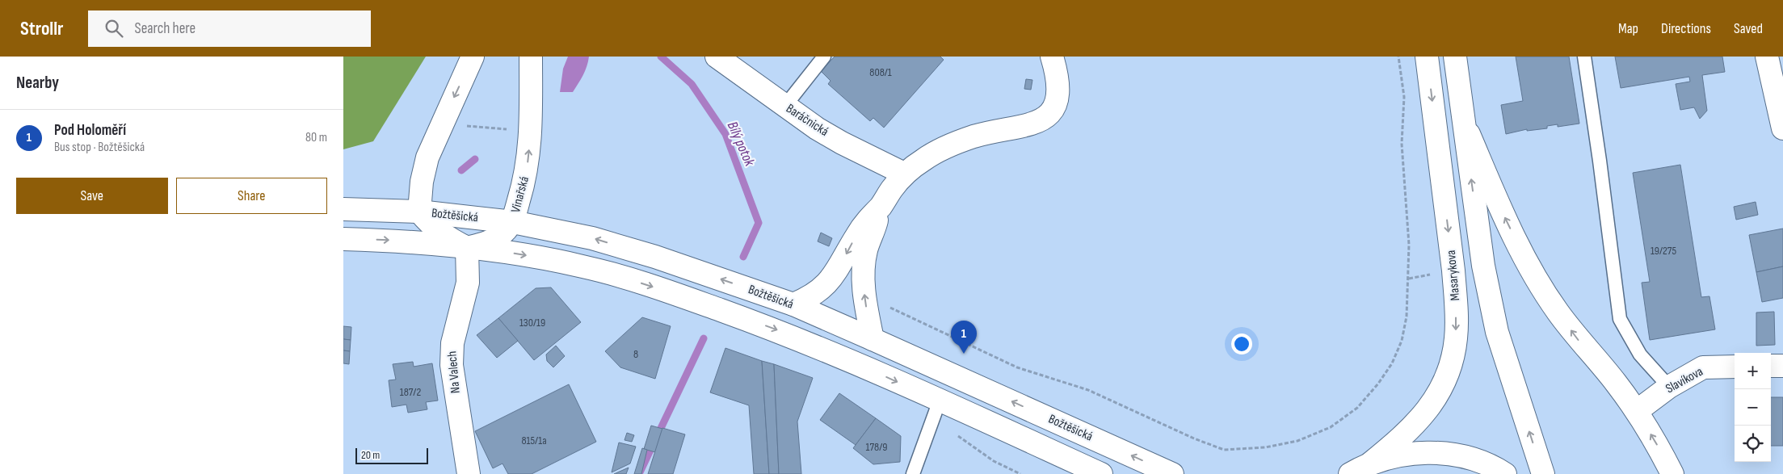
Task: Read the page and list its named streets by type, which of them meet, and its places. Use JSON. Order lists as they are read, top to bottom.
{
  "streets": {
    "street": [
      "Baráčnická",
      "Vinařská",
      "Božtěšická",
      "Masarykova",
      "Na Valech",
      "Slavíkova"
    ]
  },
  "crossings": [
    ["Vinařská", "Božtěšická"],
    ["Vinařská", "Na Valech"]
  ],
  "water": ["Bílý potok"],
  "house_numbers": [
    "808/1",
    "19/275",
    "130/19",
    "8",
    "187/2",
    "815/1a",
    "178/9"
  ],
  "scale_bar": "20 m",
  "page": {
    "header": "Strollr",
    "search": "Search here",
    "nav": ["Map", "Directions", "Saved"],
    "heading": "Nearby",
    "list": [
      {
        "mark": "1",
        "name": "Pod Holoměří",
        "note": "Bus stop · Božtěšická",
        "value": "80 m"
      }
    ],
    "buttons": ["Save", "Share"],
    "pins": "1",
    "map_buttons": ["+", "−"],
    "scale": "20 m"
  }
}
